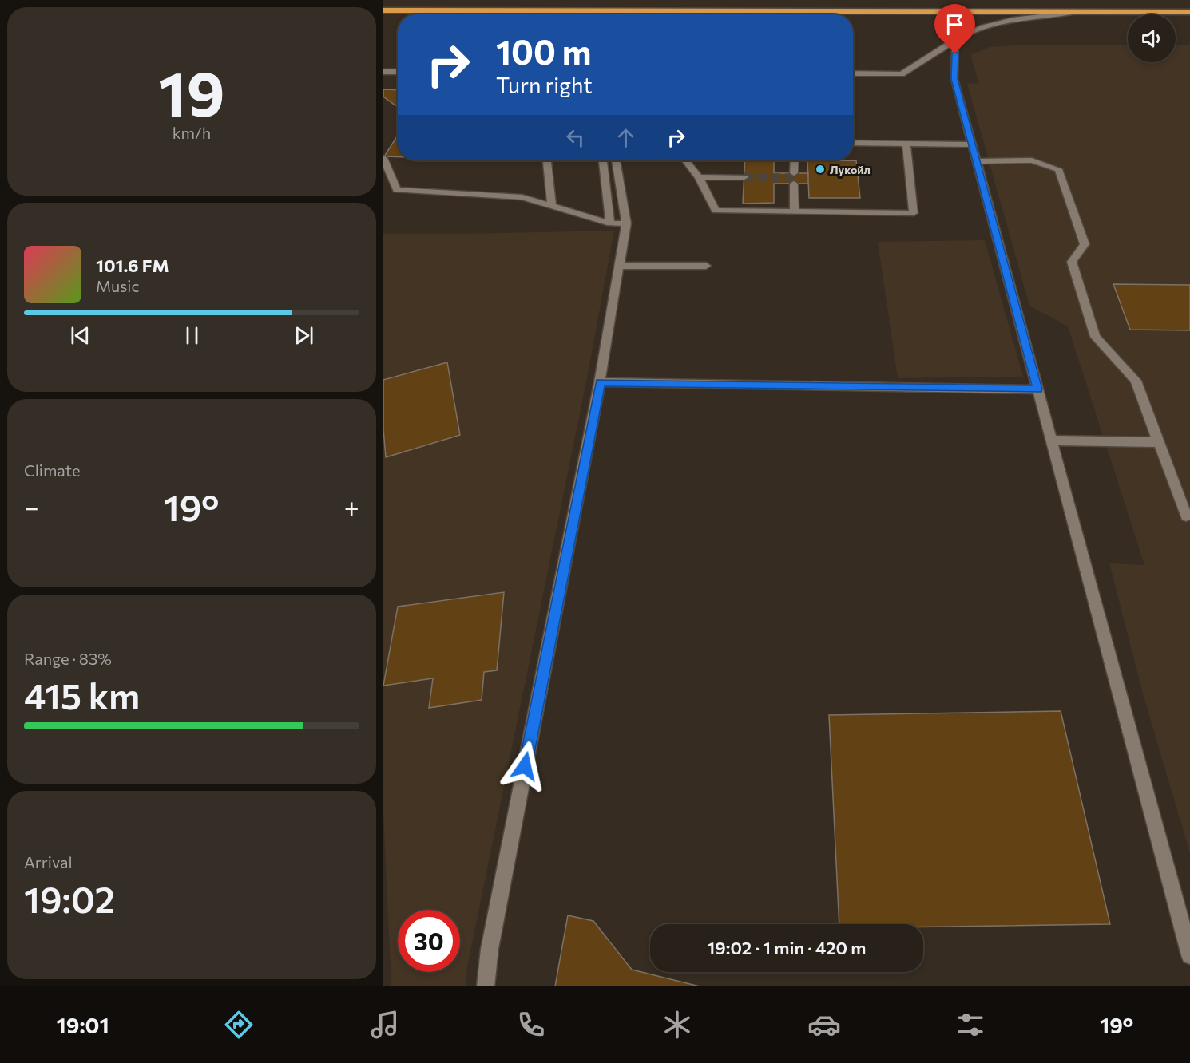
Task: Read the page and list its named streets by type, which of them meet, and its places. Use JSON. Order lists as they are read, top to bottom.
{
  "places": ["Лукойл"],
  "page": {
    "tile": [
      ["19", "km/h"],
      "Climate",
      ["Range · 83%", "415 km"],
      ["Arrival", "19:02"]
    ],
    "turn": ["100 m", "Turn right"],
    "song": ["101.6 FM", "Music"],
    "heat": ["−", "19°", "+"],
    "limit": "30",
    "trip": "19:02 · 1 min · 420 m",
    "tabs": ["19:01", "19°"]
  }
}
